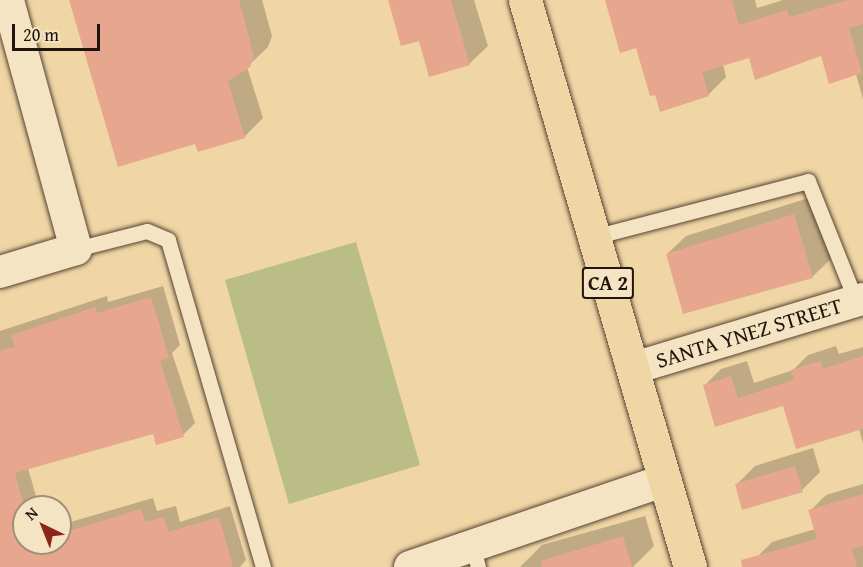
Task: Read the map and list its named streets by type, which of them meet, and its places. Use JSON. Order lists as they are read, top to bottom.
{
  "streets": {
    "main road": ["CA 2"],
    "street": ["SANTA YNEZ STREET"]
  },
  "crossings": [
    ["CA 2", "SANTA YNEZ STREET"]
  ],
  "scale_bar": "20 m",
  "north": "top left"
}
